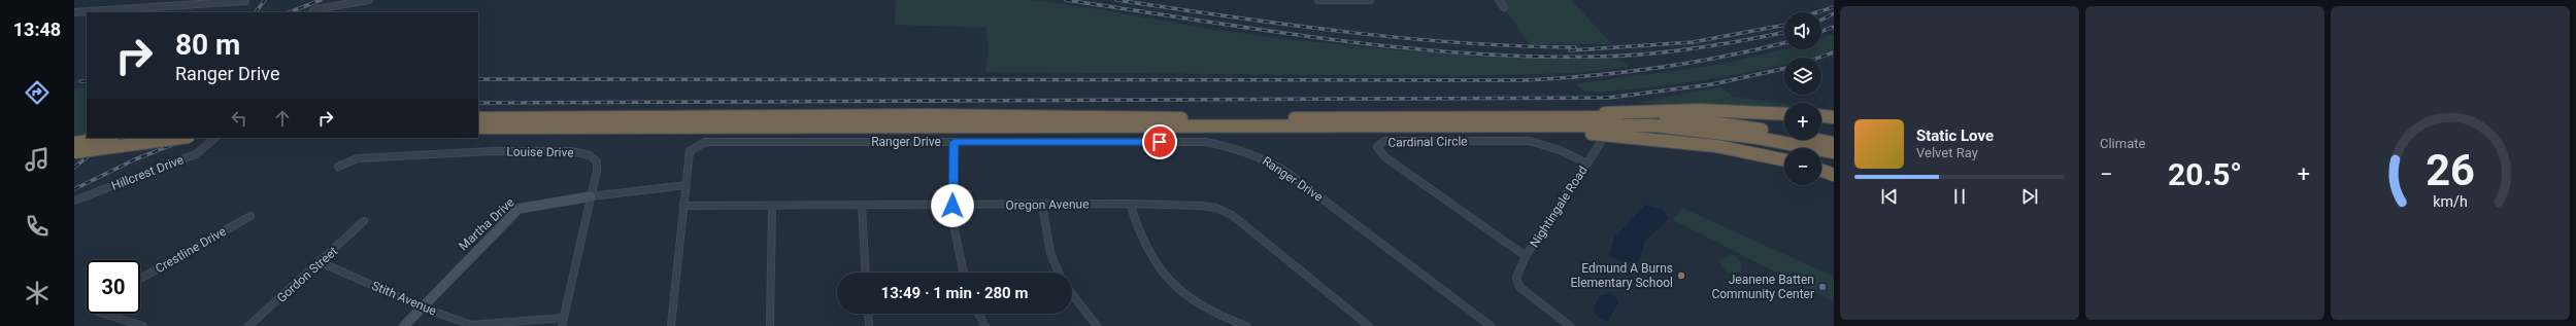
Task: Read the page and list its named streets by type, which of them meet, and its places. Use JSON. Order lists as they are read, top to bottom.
{
  "streets": {
    "street": [
      "Ranger Drive",
      "Cardinal Circle",
      "Louise Drive",
      "Hillcrest Drive",
      "Oregon Avenue",
      "Nightingale Road",
      "Martha Drive",
      "Crestline Drive",
      "Gordon Street",
      "Stith Avenue"
    ]
  },
  "crossings": [
    ["Ranger Drive", "Oregon Avenue"],
    ["Ranger Drive", "Martha Drive"],
    ["Cardinal Circle", "Nightingale Road"],
    ["Louise Drive", "Martha Drive"],
    ["Louise Drive", "Stith Avenue"],
    ["Martha Drive", "Stith Avenue"],
    ["Gordon Street", "Stith Avenue"]
  ],
  "places": ["Edmund A Burns Elementary School", "Jeanene Batten Community Center"],
  "page": {
    "tabs": "13:48",
    "tile": "Climate",
    "map_buttons": ["+", "−"],
    "turn": ["80 m", "Ranger Drive"],
    "song": ["Static Love", "Velvet Ray"],
    "heat": ["−", "20.5°", "+"],
    "limit": "30",
    "trip": "13:49 · 1 min · 280 m",
    "gauge": ["26", "km/h"]
  }
}
